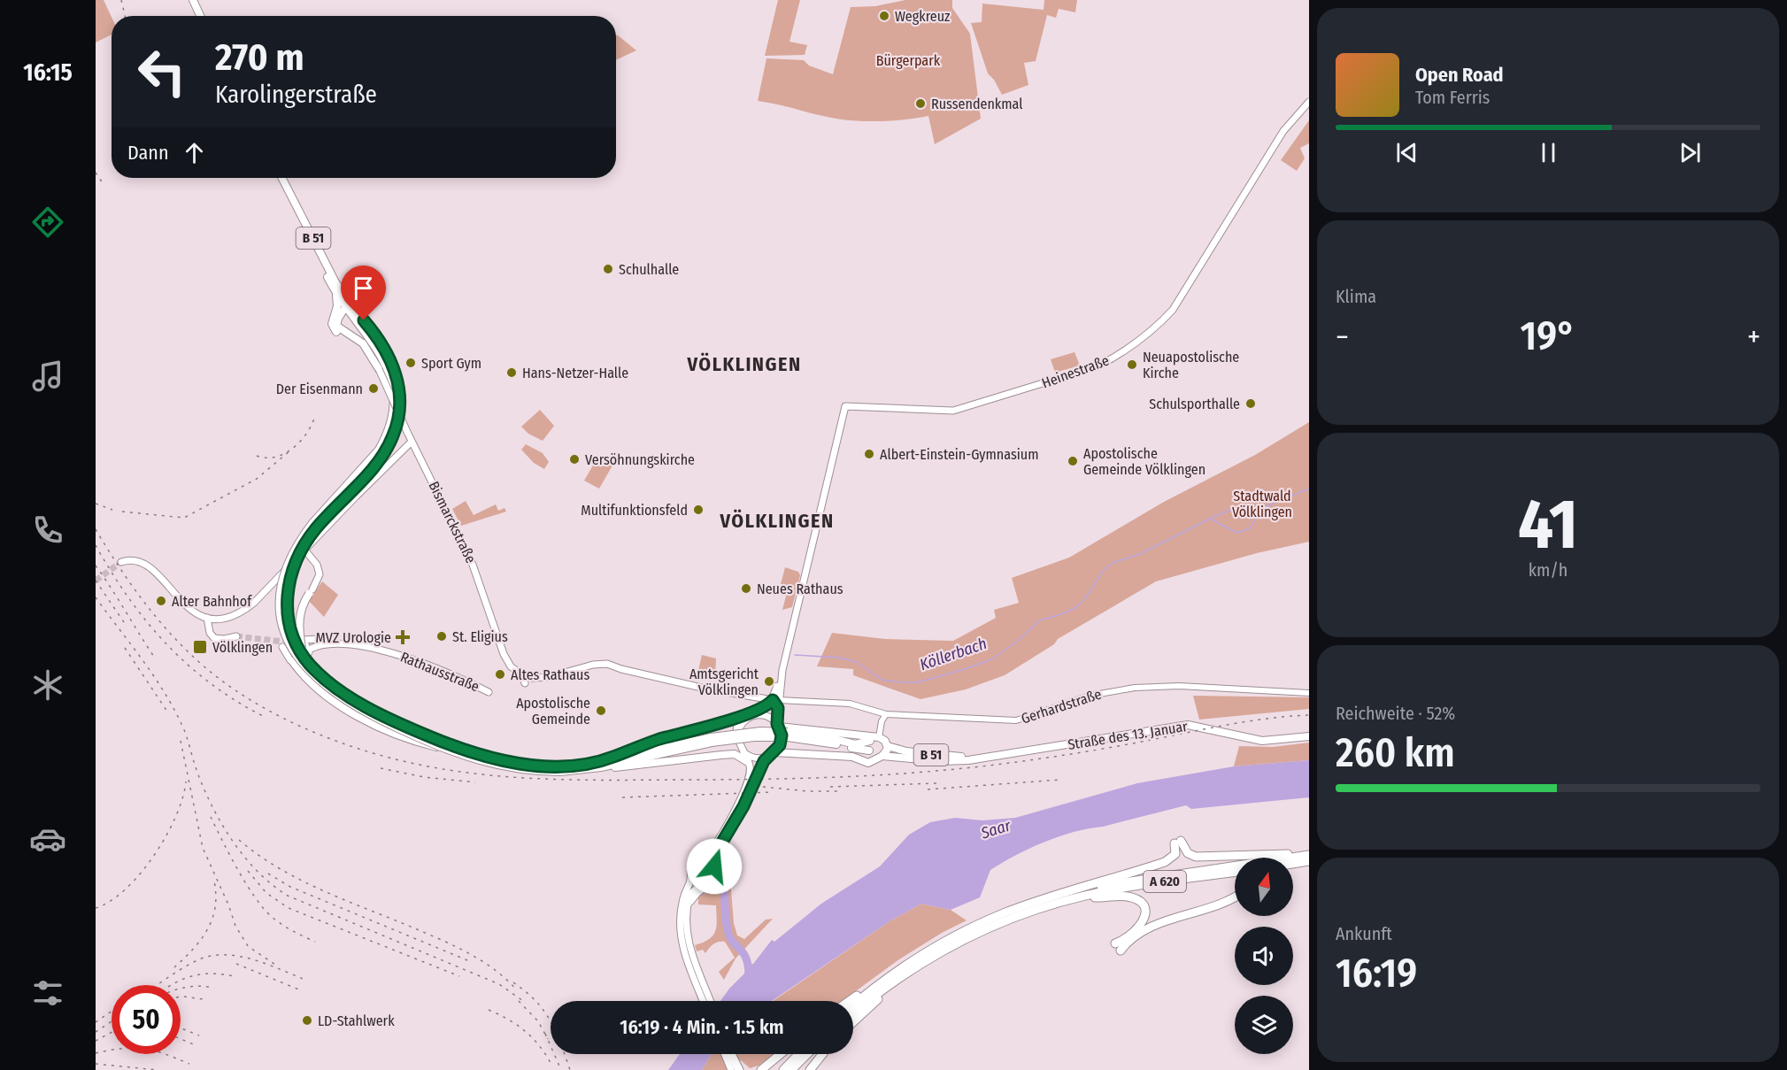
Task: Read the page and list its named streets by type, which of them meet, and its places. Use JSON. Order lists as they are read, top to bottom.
{
  "streets": {
    "highway": ["A 620"],
    "main road": [
      "B 51",
      "Heinestraße",
      "Bismarckstraße",
      "Rathausstraße",
      "Straße des 13. Januar"
    ],
    "street": ["Gerhardstraße"]
  },
  "crossings": [
    ["B 51", "Straße des 13. Januar"],
    ["Heinestraße", "Gerhardstraße"]
  ],
  "districts": ["VÖLKLINGEN", "VÖLKLINGEN"],
  "water": ["Köllerbach", "Saar"],
  "parks": ["Bürgerpark", "Stadtwald Völklingen"],
  "places": {
    "other": [
      "Wegkreuz",
      "Russendenkmal",
      "Schulhalle",
      "Sport Gym",
      "Neuapostolische Kirche",
      "Hans-Netzer-Halle",
      "Der Eisenmann",
      "Schulsporthalle",
      "Albert-Einstein-Gymnasium",
      "Versöhnungskirche",
      "Apostolische Gemeinde Völklingen",
      "Multifunktionsfeld",
      "Neues Rathaus",
      "Alter Bahnhof",
      "St. Eligius",
      "Altes Rathaus",
      "Amtsgericht Völklingen",
      "Apostolische Gemeinde",
      "LD-Stahlwerk"
    ],
    "health": ["MVZ Urologie"],
    "transit": ["Völklingen"]
  },
  "north": "top",
  "page": {
    "tabs": "16:15",
    "turn": ["270 m", "Karolingerstraße"],
    "song": ["Open Road", "Tom Ferris"],
    "then": "Dann",
    "tile": [
      "Klima",
      ["41", "km/h"],
      ["Reichweite · 52%", "260 km"],
      ["Ankunft", "16:19"]
    ],
    "heat": ["−", "19°", "+"],
    "limit": "50",
    "trip": "16:19 · 4 Min. · 1.5 km"
  }
}
